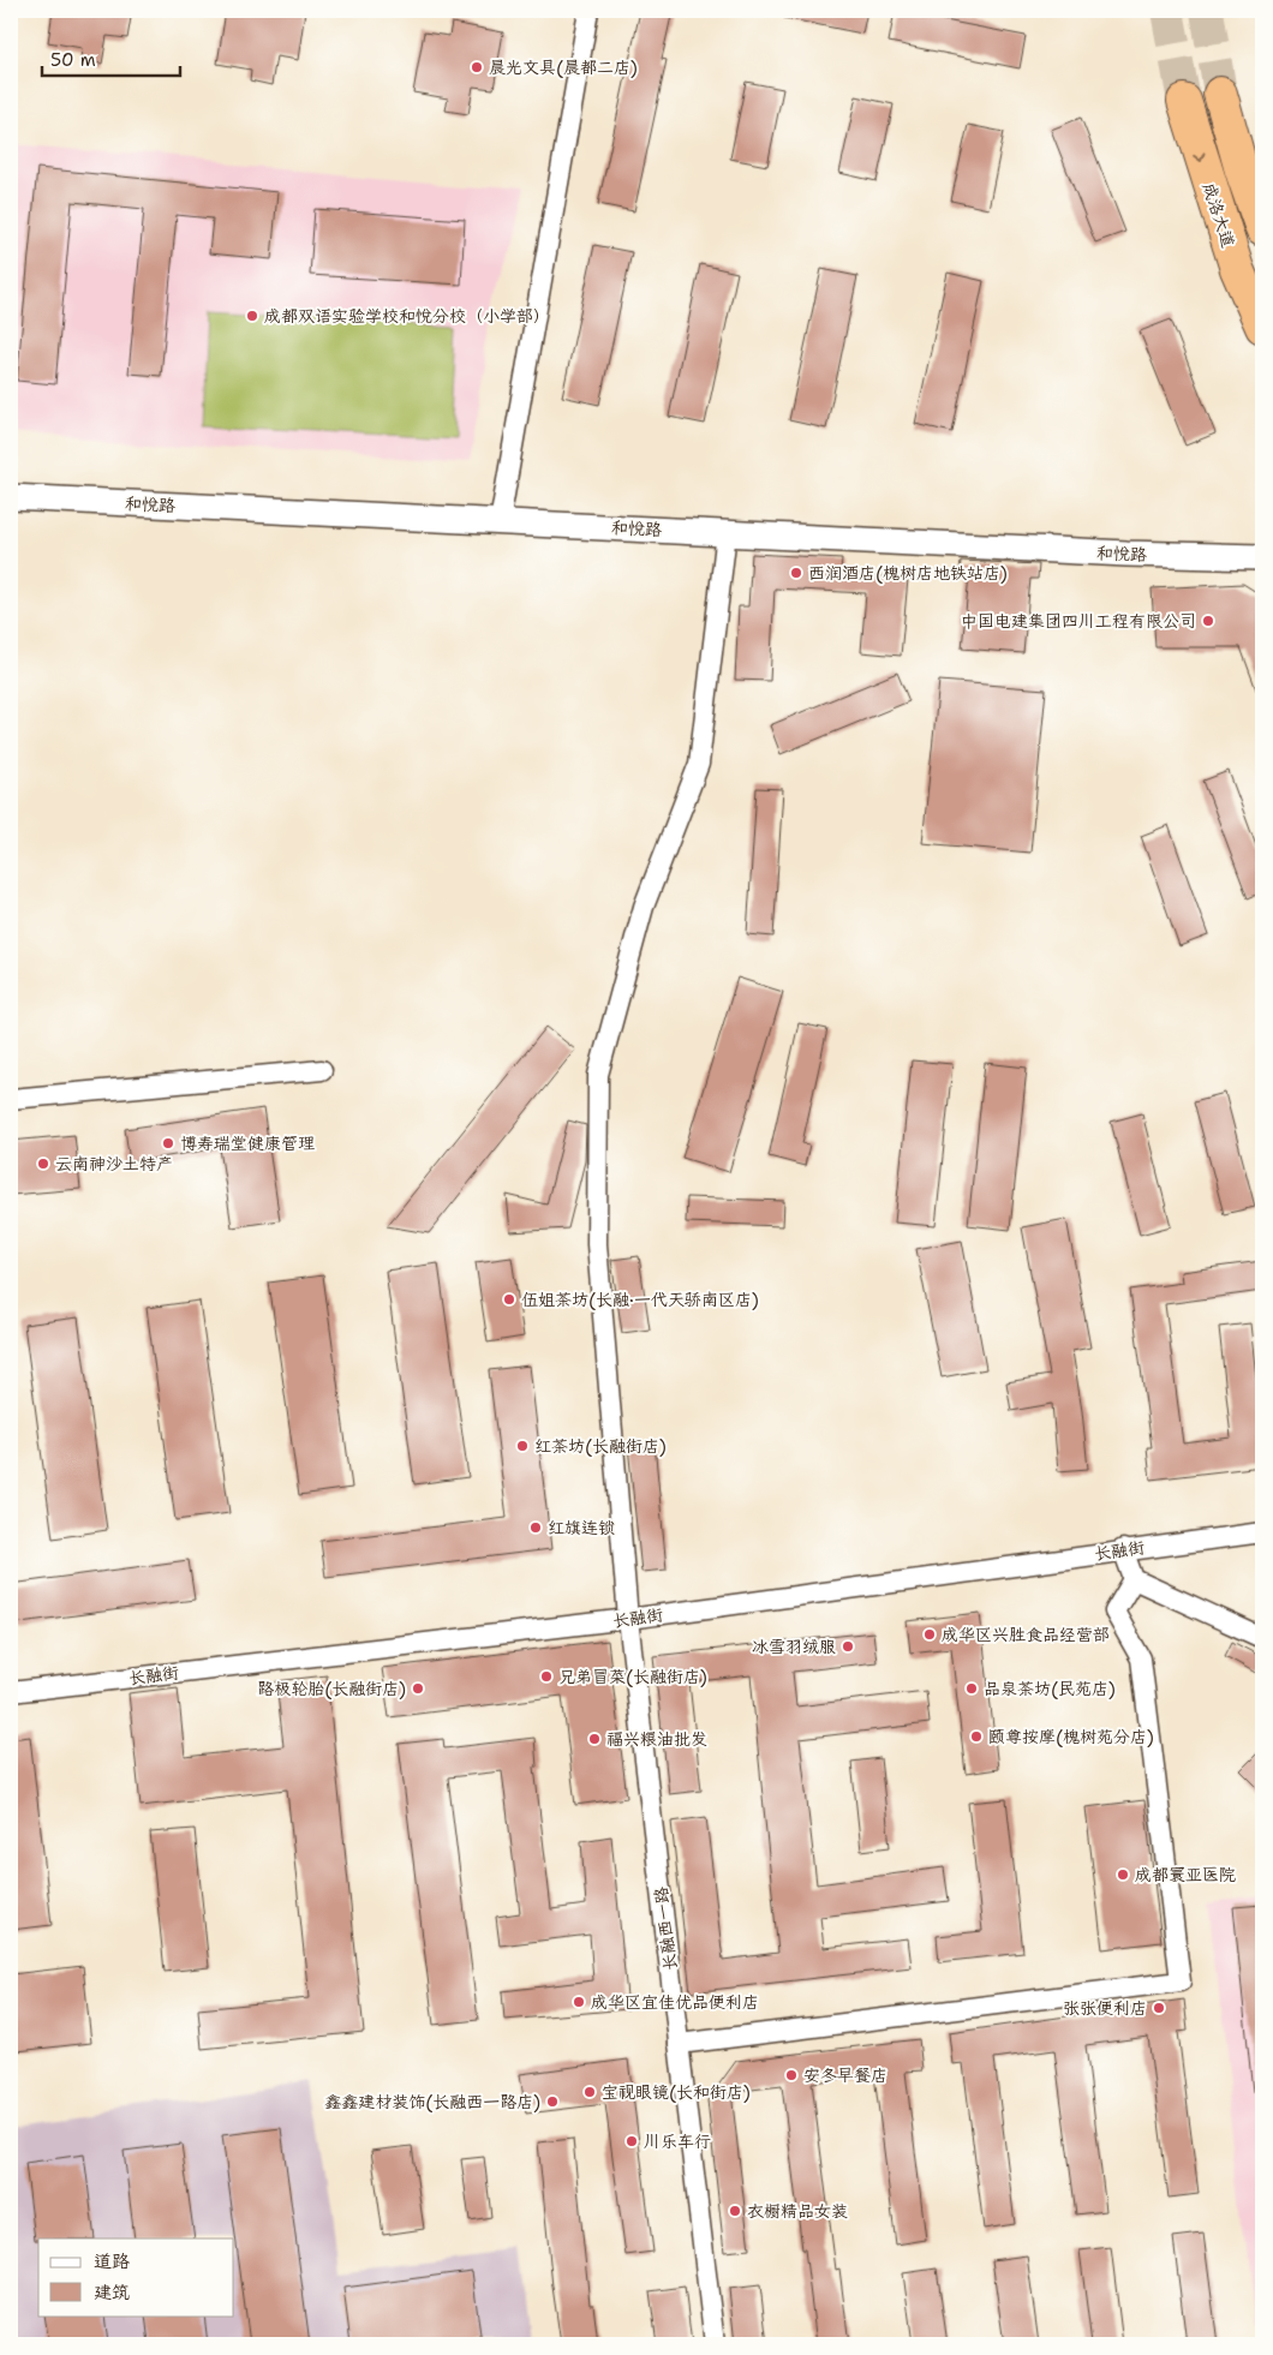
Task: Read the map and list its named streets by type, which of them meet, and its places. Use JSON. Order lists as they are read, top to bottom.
{
  "streets": {
    "highway": ["成洛大道"],
    "street": ["和悦路", "长融街", "长融西一路"]
  },
  "crossings": [
    ["和悦路", "长融西一路"],
    ["长融街", "长融西一路"]
  ],
  "places": [
    "晨光文具(晨都二店)",
    "成都双语实验学校和悦分校（小学部）",
    "西润酒店(槐树店地铁站店)",
    "中国电建集团四川工程有限公司",
    "博寿瑞堂健康管理",
    "云南神沙土特产",
    "伍姐茶坊(长融·一代天骄南区店)",
    "红茶坊(长融街店)",
    "红旗连锁",
    "成华区兴胜食品经营部",
    "冰雪羽绒服",
    "兄弟冒菜(长融街店)",
    "路极轮胎(长融街店)",
    "品泉茶坊(民苑店)",
    "颐尊按摩(槐树苑分店)",
    "福兴粮油批发",
    "成都寰亚医院",
    "成华区宜佳优品便利店",
    "张张便利店",
    "安冬早餐店",
    "宝视眼镜(长和街店)",
    "鑫鑫建材装饰(长融西一路店)",
    "川乐车行",
    "衣橱精品女装"
  ],
  "legend": ["道路", "建筑"],
  "scale_bar": "50 m"
}
